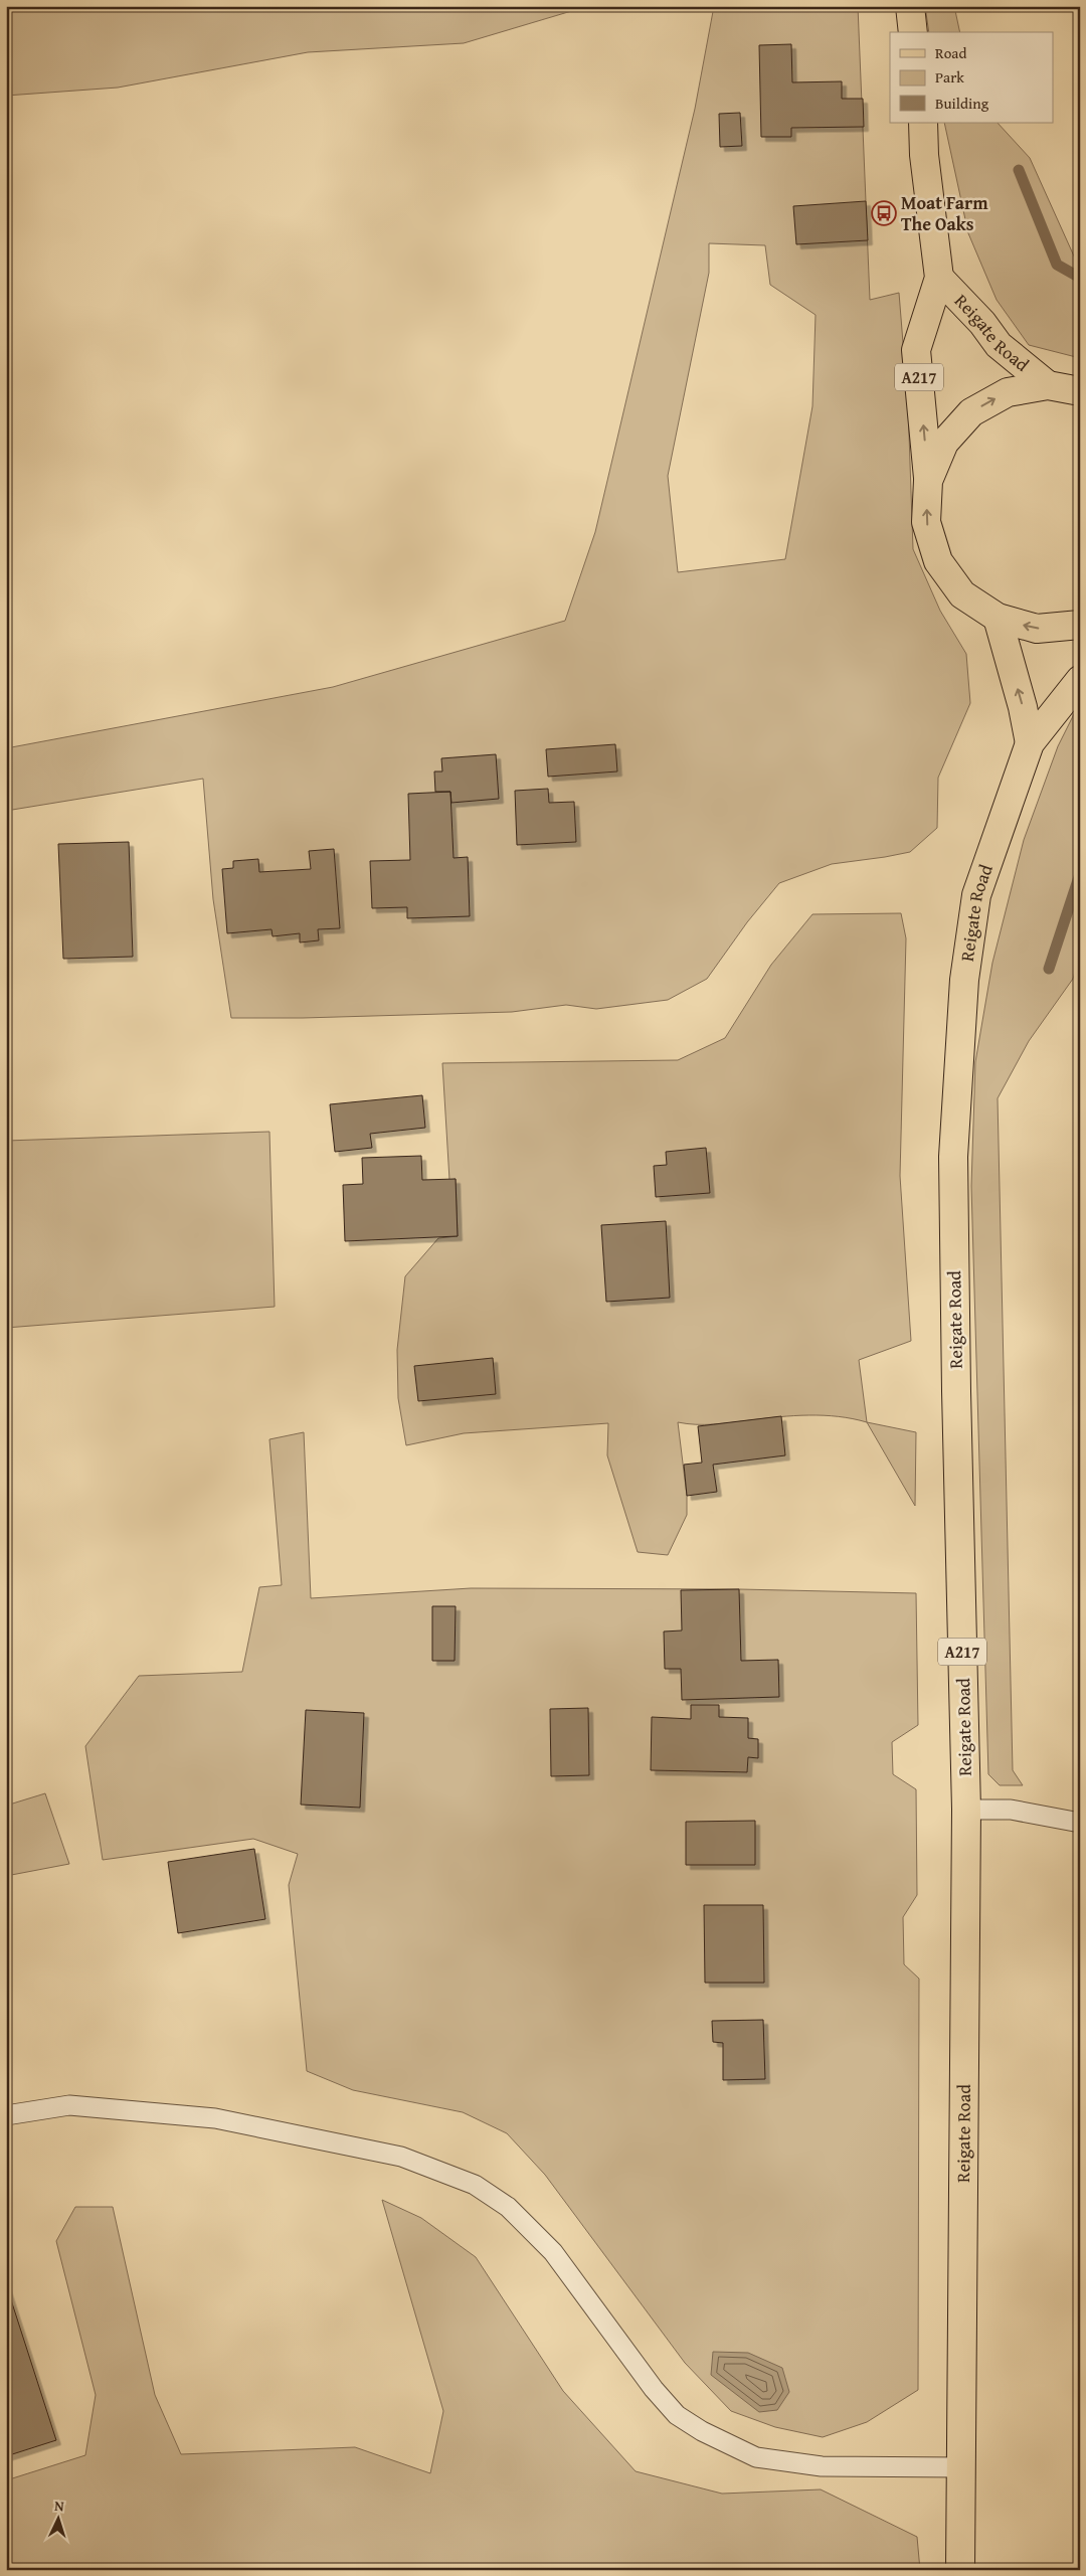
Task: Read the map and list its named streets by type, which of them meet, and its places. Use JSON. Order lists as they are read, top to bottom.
{
  "streets": {
    "main road": ["Reigate Road", "A217"]
  },
  "places": {
    "bus stop": ["Moat Farm The Oaks"]
  },
  "legend": ["Road", "Park", "Building"],
  "north": "top"
}
